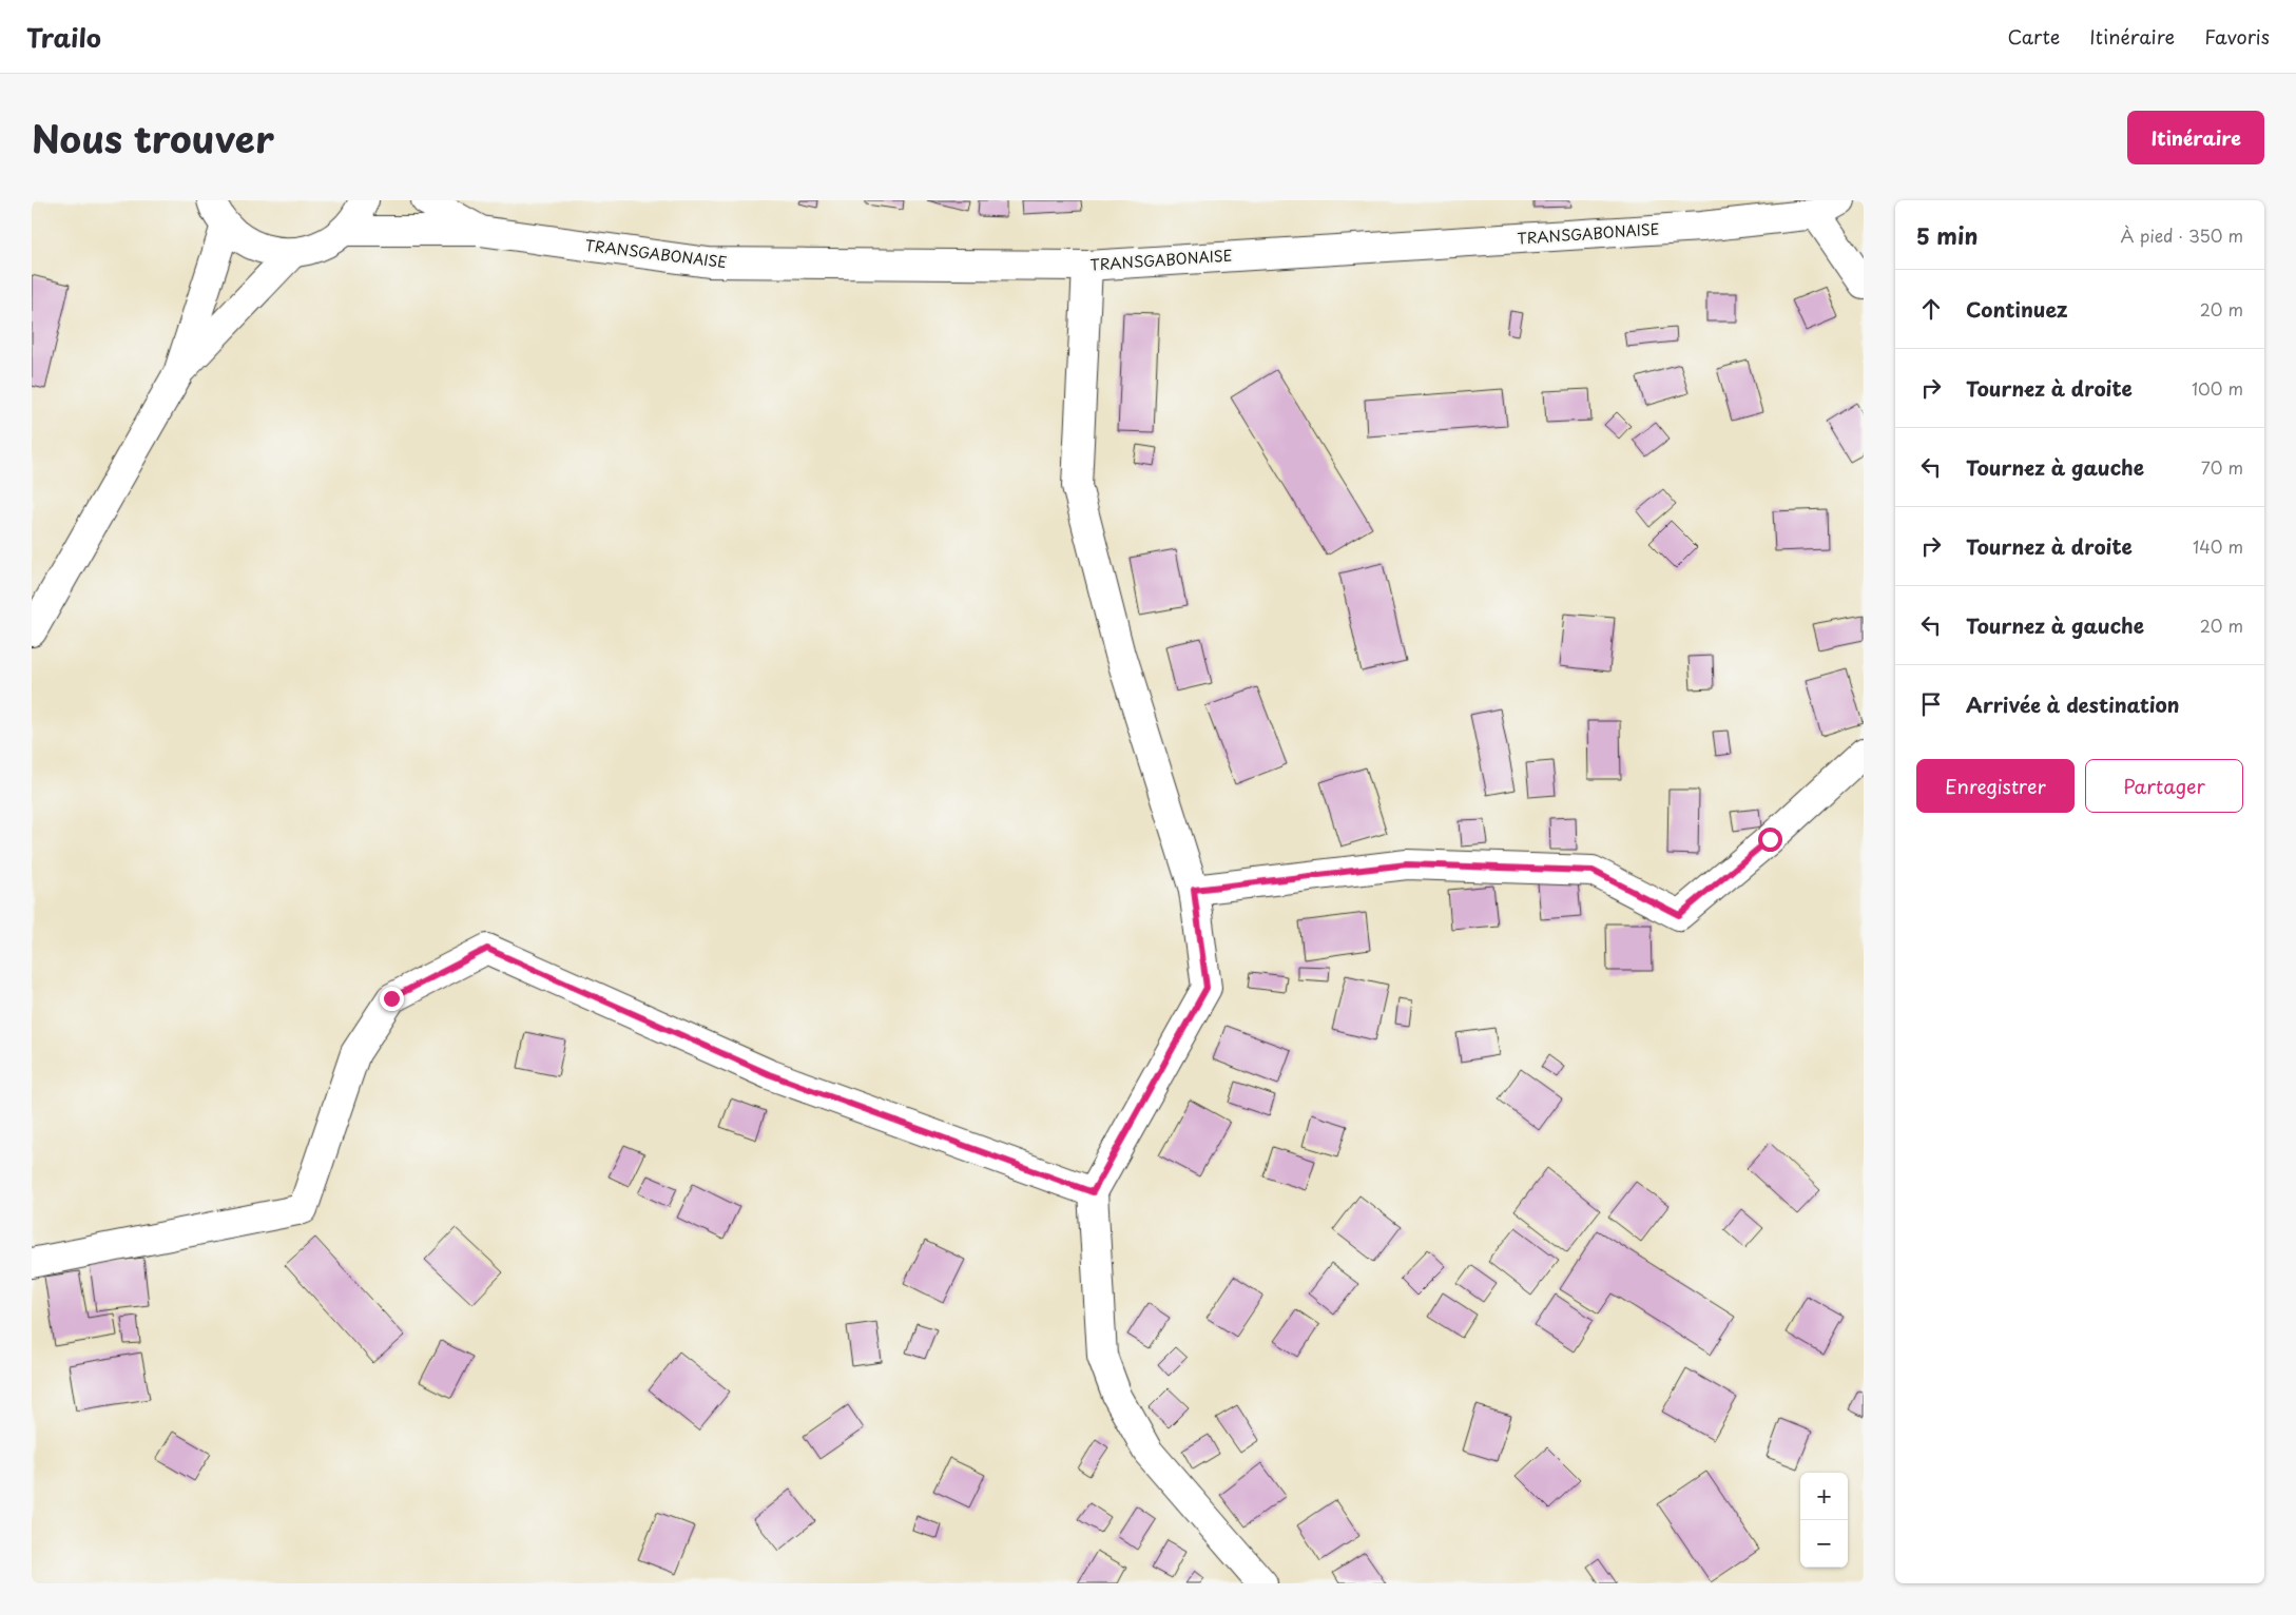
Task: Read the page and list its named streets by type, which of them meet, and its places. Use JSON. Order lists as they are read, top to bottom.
{
  "streets": {
    "main road": ["TRANSGABONAISE"]
  },
  "page": {
    "header": "Trailo",
    "nav": ["Carte", "Itinéraire", "Favoris"],
    "title": "Nous trouver",
    "buttons": [
      "Itinéraire",
      ["Enregistrer", "Partager"]
    ],
    "heading": ["5 min", "À pied · 350 m"],
    "list": [
      ["Continuez", "20 m"],
      ["Tournez à droite", "100 m"],
      ["Tournez à gauche", "70 m"],
      ["Tournez à droite", "140 m"],
      ["Tournez à gauche", "20 m"],
      "Arrivée à destination"
    ],
    "map_buttons": ["+", "−"]
  }
}
